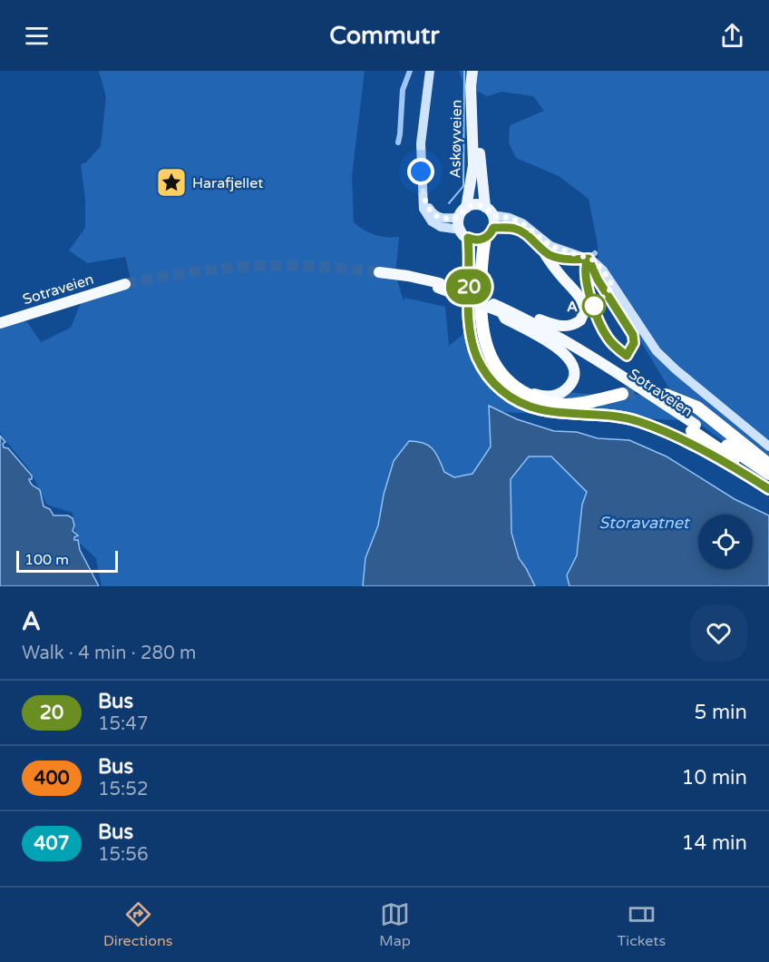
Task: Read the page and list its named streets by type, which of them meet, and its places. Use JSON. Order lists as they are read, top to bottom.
{
  "streets": {
    "highway": ["Sotraveien"],
    "main road": ["Askøyveien"]
  },
  "water": ["Storavatnet"],
  "places": {
    "place": ["Harafjellet"],
    "other": ["A"]
  },
  "lines": ["bus line 20"],
  "scale_bar": "100 m",
  "page": {
    "header": "Commutr",
    "on_map": "20",
    "scale": "100 m",
    "heading": ["A", "Walk · 4 min · 280 m"],
    "list": [
      {
        "mark": "20",
        "name": "Bus",
        "note": "15:47",
        "value": "5 min"
      },
      {
        "mark": "400",
        "name": "Bus",
        "note": "15:52",
        "value": "10 min"
      },
      {
        "mark": "407",
        "name": "Bus",
        "note": "15:56",
        "value": "14 min"
      }
    ],
    "tabs": ["Directions", "Map", "Tickets"]
  }
}
